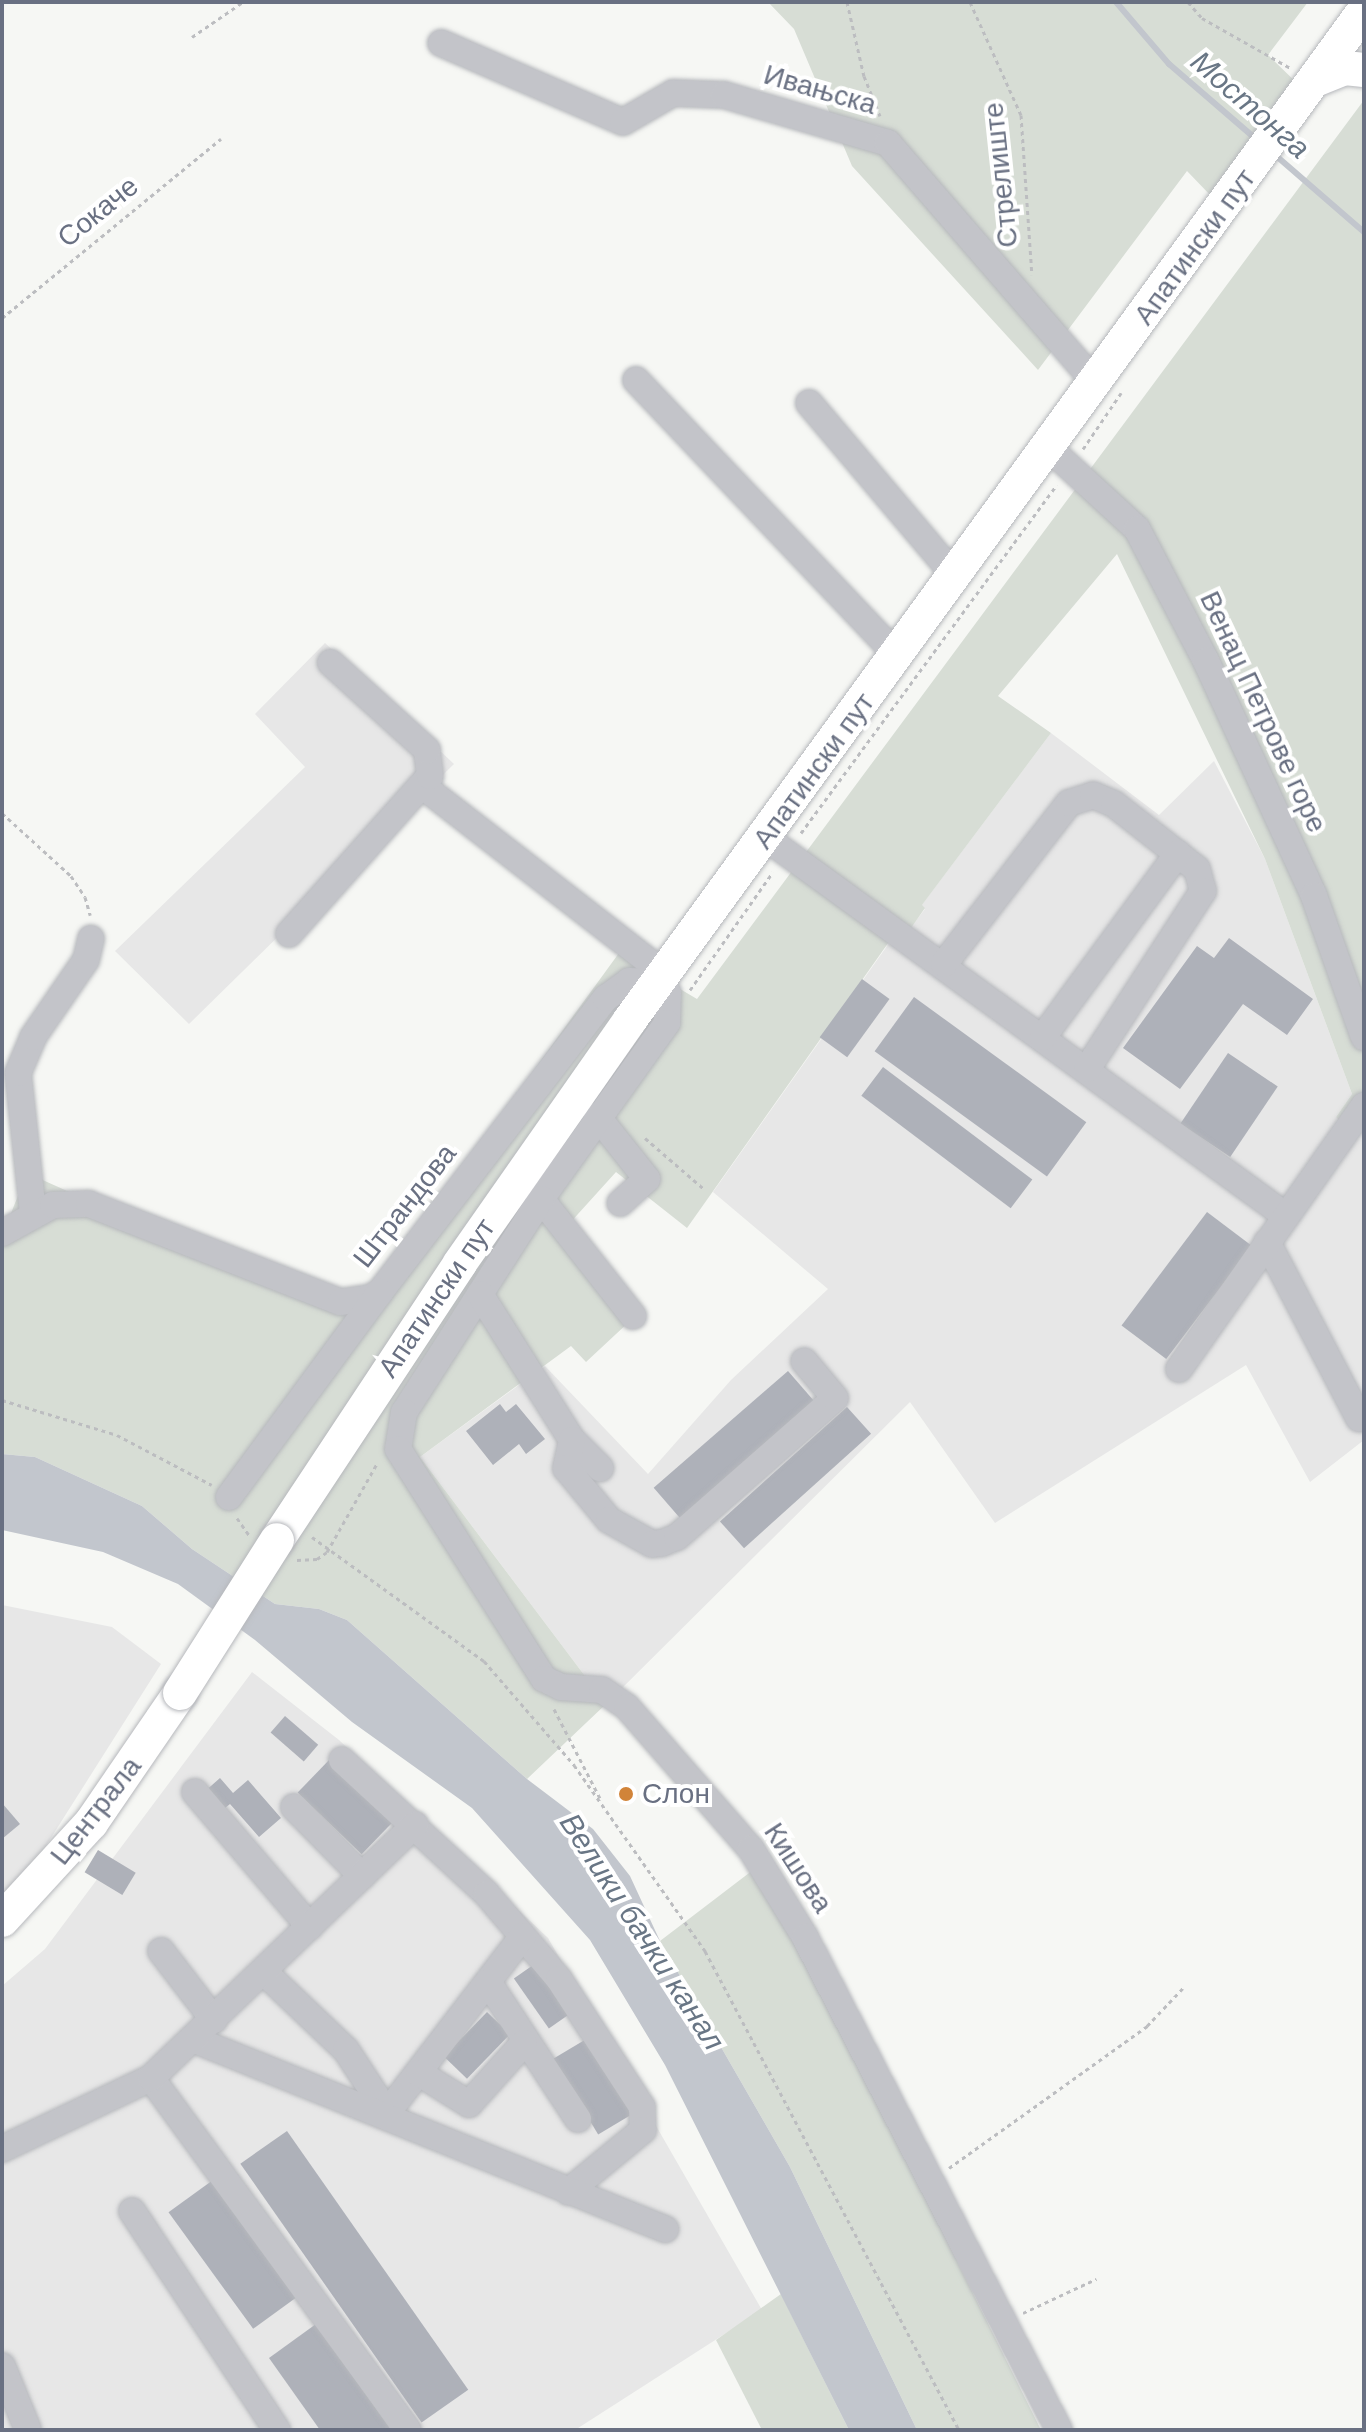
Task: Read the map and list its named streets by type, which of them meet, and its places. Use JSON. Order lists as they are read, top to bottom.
{
  "streets": {
    "main road": ["Апатински пут", "Централа"],
    "street": [
      "Ивањска",
      "Венац Петрове горе",
      "Штрандова",
      "Кишова"
    ],
    "path": ["Стрелиште", "Сокаче"]
  },
  "crossings": [
    ["Ивањска", "Стрелиште"],
    ["Ивањска", "Апатински пут"],
    ["Апатински пут", "Венац Петрове горе"],
    ["Апатински пут", "Штрандова"],
    ["Апатински пут", "Централа"]
  ],
  "water": ["Мостонга", "Велики бачки канал"],
  "places": ["Слон"]
}
